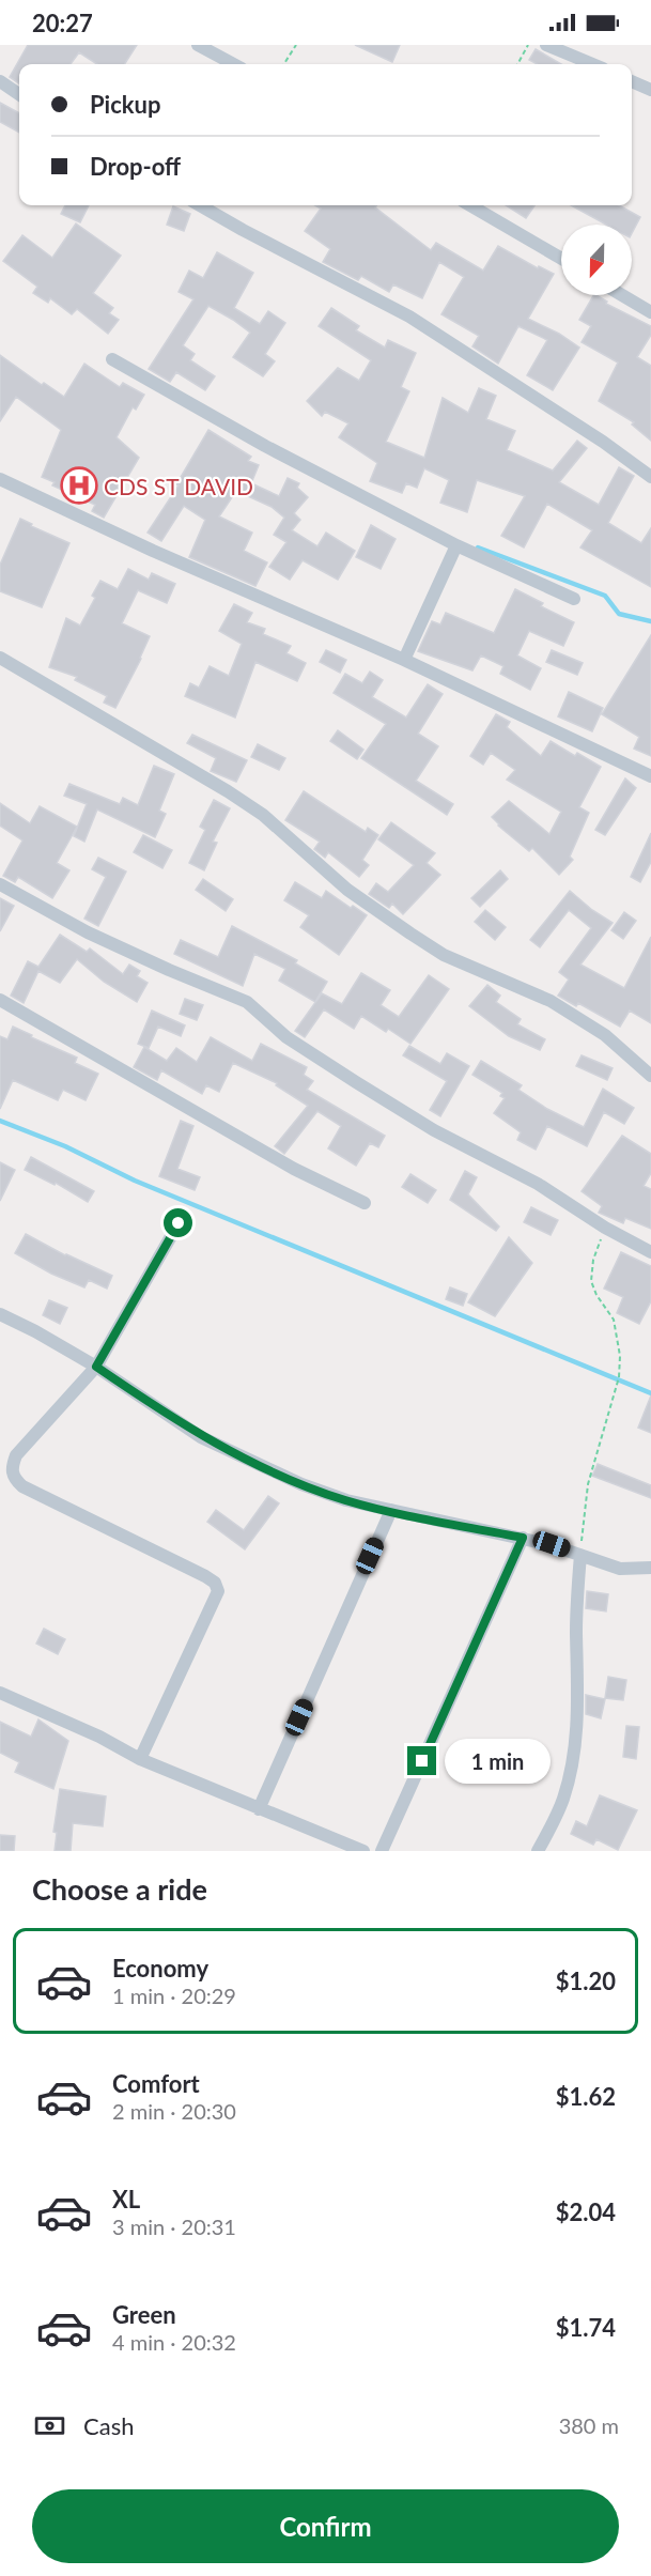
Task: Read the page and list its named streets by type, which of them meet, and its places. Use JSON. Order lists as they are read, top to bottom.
{
  "places": {
    "hospital": ["CDS ST DAVID"]
  },
  "north": "bottom",
  "page": {
    "status": "20:27",
    "banner": ["Pickup", "Drop-off"],
    "bubble": "1 min",
    "heading": "Choose a ride",
    "list": [
      {
        "name": "Economy",
        "note": "1 min · 20:29",
        "value": "$1.20"
      },
      {
        "name": "Comfort",
        "note": "2 min · 20:30",
        "value": "$1.62"
      },
      {
        "name": "XL",
        "note": "3 min · 20:31",
        "value": "$2.04"
      },
      {
        "name": "Green",
        "note": "4 min · 20:32",
        "value": "$1.74"
      }
    ],
    "pay": ["Cash", "380 m"],
    "buttons": "Confirm"
  }
}
